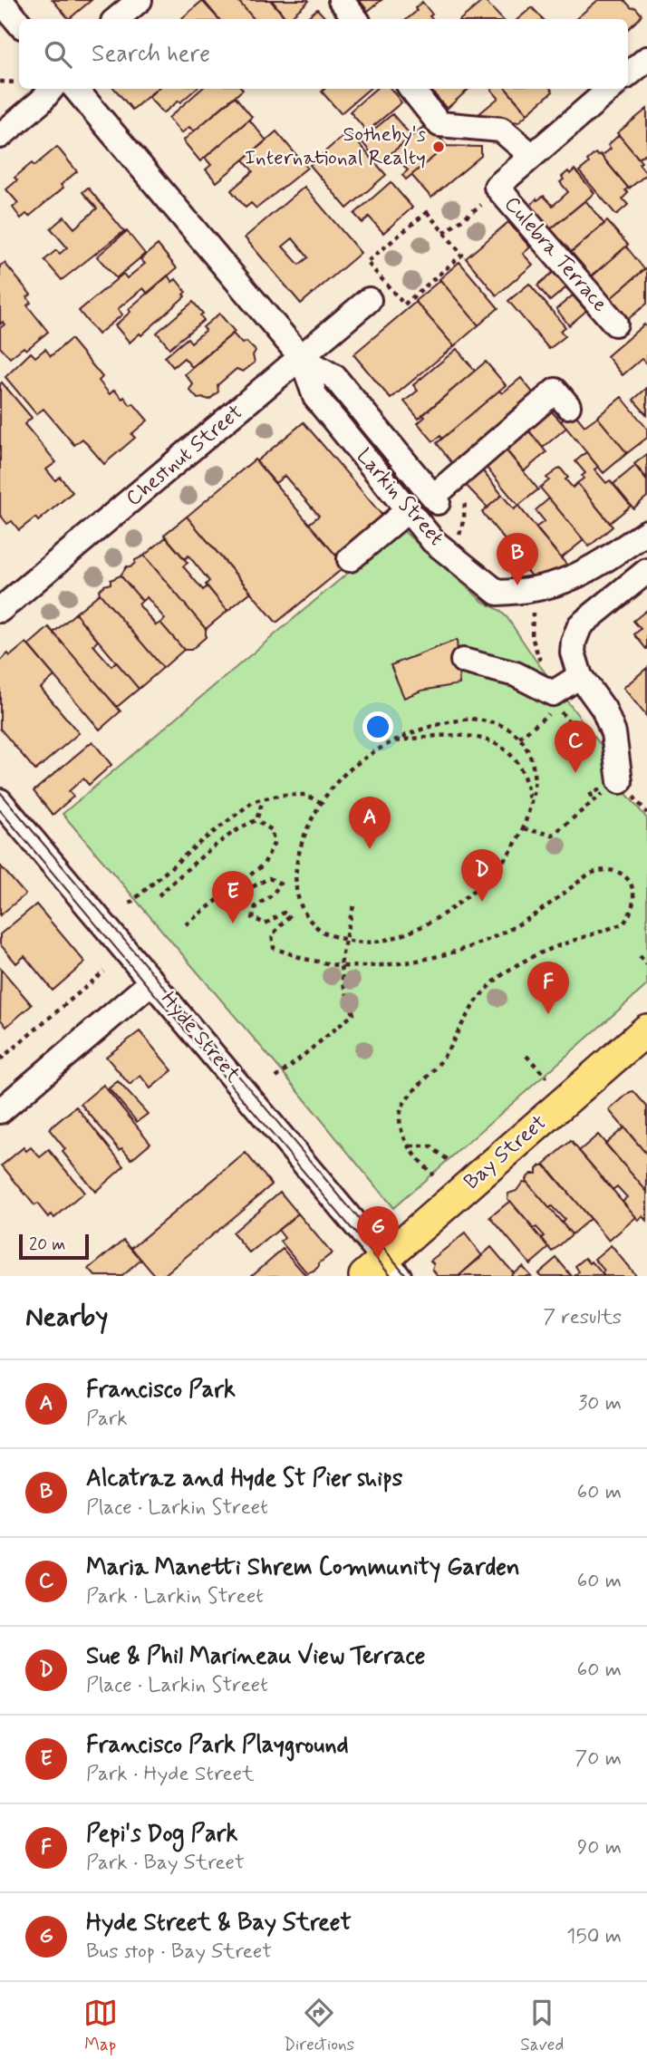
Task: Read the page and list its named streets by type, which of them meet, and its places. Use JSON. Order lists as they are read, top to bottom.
{
  "streets": {
    "main road": ["Bay Street"],
    "street": [
      "Culebra Terrace",
      "Chestnut Street",
      "Larkin Street",
      "Hyde Street"
    ]
  },
  "crossings": [
    ["Chestnut Street", "Larkin Street"],
    ["Hyde Street", "Bay Street"]
  ],
  "places": ["Sotheby's International Realty"],
  "scale_bar": "20 m",
  "page": {
    "search": "Search here",
    "pins": [
      "B",
      "C",
      "A",
      "D",
      "E",
      "F",
      "G"
    ],
    "scale": "20 m",
    "heading": ["Nearby", "7 results"],
    "list": [
      {
        "mark": "A",
        "name": "Francisco Park",
        "note": "Park",
        "value": "30 m"
      },
      {
        "mark": "B",
        "name": "Alcatraz and Hyde St Pier ships",
        "note": "Place · Larkin Street",
        "value": "60 m"
      },
      {
        "mark": "C",
        "name": "Maria Manetti Shrem Community Garden",
        "note": "Park · Larkin Street",
        "value": "60 m"
      },
      {
        "mark": "D",
        "name": "Sue & Phil Marineau View Terrace",
        "note": "Place · Larkin Street",
        "value": "60 m"
      },
      {
        "mark": "E",
        "name": "Francisco Park Playground",
        "note": "Park · Hyde Street",
        "value": "70 m"
      },
      {
        "mark": "F",
        "name": "Pepi's Dog Park",
        "note": "Park · Bay Street",
        "value": "90 m"
      },
      {
        "mark": "G",
        "name": "Hyde Street & Bay Street",
        "note": "Bus stop · Bay Street",
        "value": "150 m"
      }
    ],
    "nav": ["Map", "Directions", "Saved"]
  }
}
